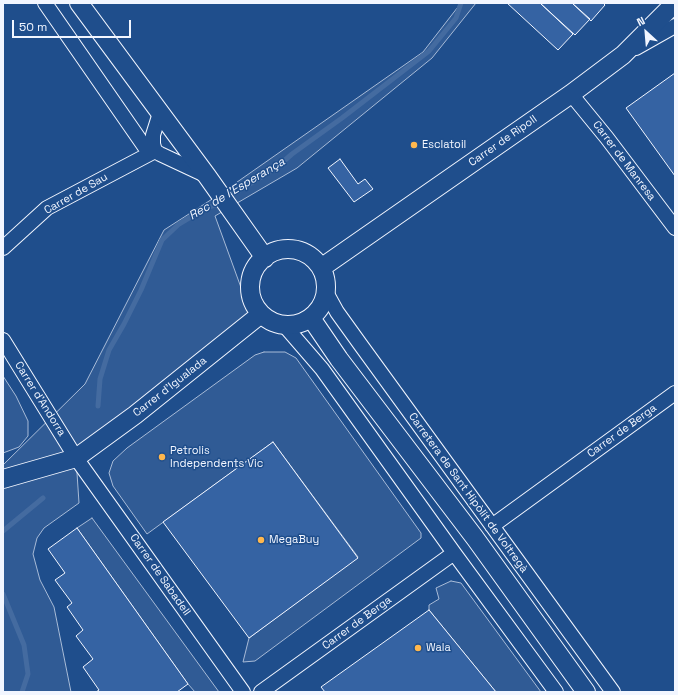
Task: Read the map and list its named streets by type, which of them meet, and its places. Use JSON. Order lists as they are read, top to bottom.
{
  "streets": {
    "street": [
      "Carrer de Ripoll",
      "Carrer de Manresa",
      "Carrer de Sau",
      "Carrer d'Igualada",
      "Carrer d'Andorra",
      "Carrer de Berga",
      "Carretera de Sant Hipòlit de Voltregà",
      "Carrer de Sabadell"
    ]
  },
  "crossings": [
    ["Carrer de Ripoll", "Carrer de Manresa"],
    ["Carrer de Ripoll", "Carrer d'Igualada"],
    ["Carrer de Ripoll", "Carretera de Sant Hipòlit de Voltregà"],
    ["Carrer d'Igualada", "Carrer d'Andorra"],
    ["Carrer d'Igualada", "Carretera de Sant Hipòlit de Voltregà"],
    ["Carrer d'Igualada", "Carrer de Sabadell"],
    ["Carrer d'Andorra", "Carrer de Sabadell"],
    ["Carrer de Berga", "Carretera de Sant Hipòlit de Voltregà"]
  ],
  "water": ["Rec de l'Esperança"],
  "places": [
    "Esclatoil",
    "Petrolis Independents Vic",
    "MegaBuy",
    "Wala"
  ],
  "scale_bar": "50 m",
  "north": "top left"
}
